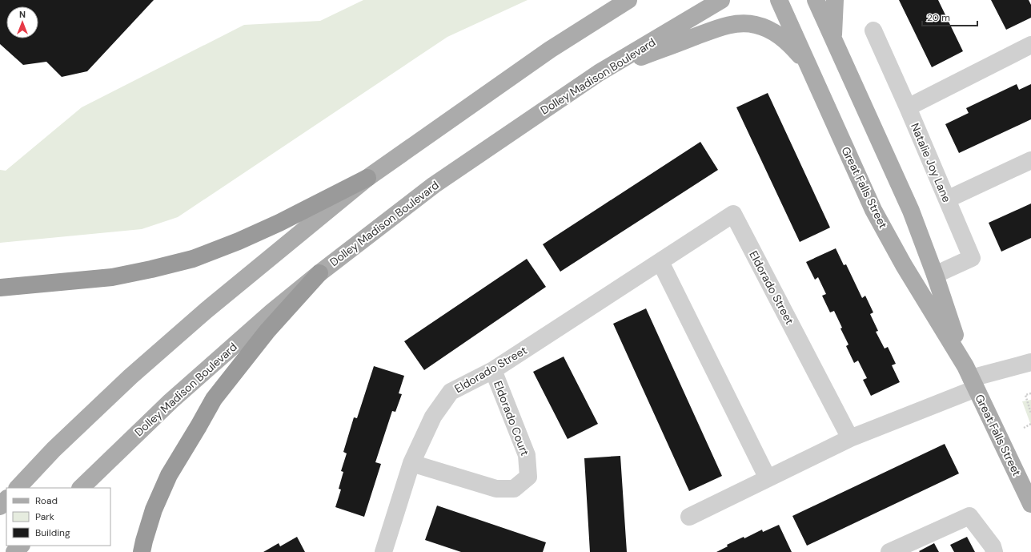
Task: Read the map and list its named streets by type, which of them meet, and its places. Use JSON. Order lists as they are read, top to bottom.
{
  "streets": {
    "main road": ["Dolley Madison Boulevard", "Great Falls Street"],
    "street": ["Natalie Joy Lane", "Eldorado Street", "Eldorado Court"]
  },
  "crossings": [
    ["Natalie Joy Lane", "Great Falls Street"],
    ["Eldorado Street", "Eldorado Court"]
  ],
  "legend": ["Road", "Park", "Building"],
  "scale_bar": "20 m",
  "north": "top"
}
